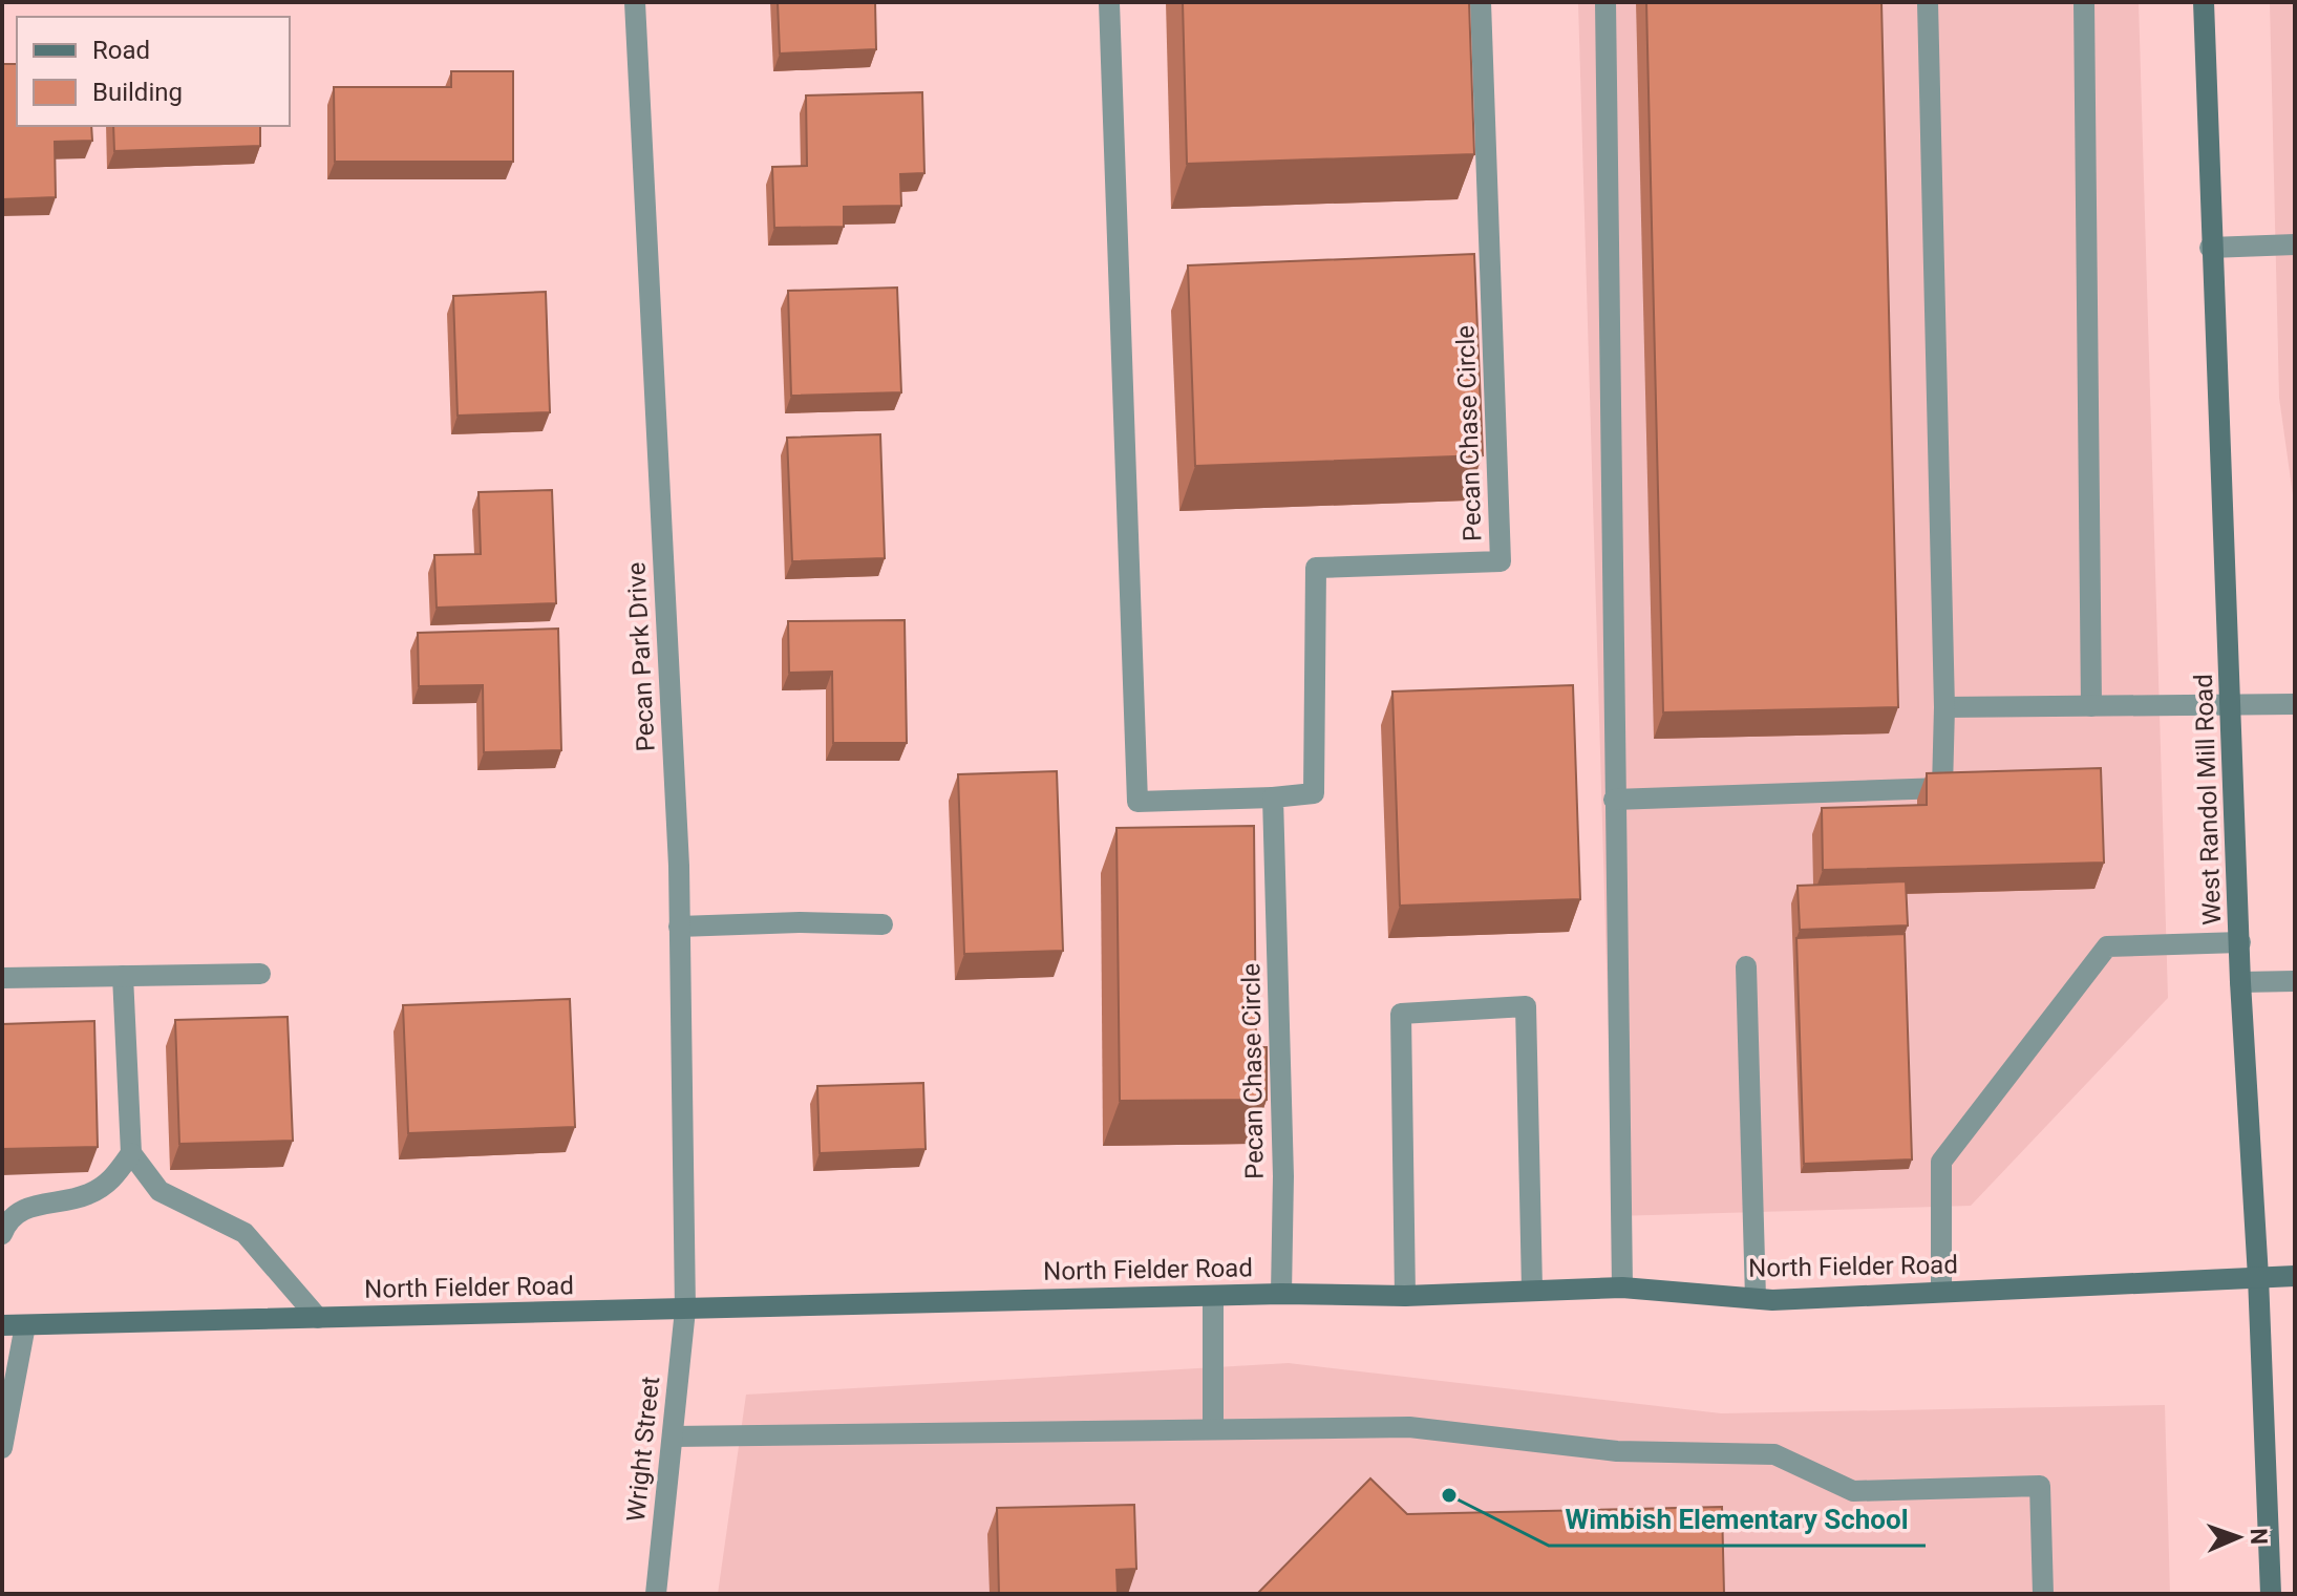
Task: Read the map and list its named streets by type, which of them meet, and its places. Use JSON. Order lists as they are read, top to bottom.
{
  "streets": {
    "main road": ["West Randol Mill Road", "North Fielder Road"],
    "street": ["Pecan Chase Circle", "Pecan Park Drive", "Wright Street"]
  },
  "crossings": [
    ["Pecan Chase Circle", "North Fielder Road"],
    ["Pecan Park Drive", "North Fielder Road"],
    ["Pecan Park Drive", "Wright Street"],
    ["West Randol Mill Road", "North Fielder Road"],
    ["North Fielder Road", "Wright Street"]
  ],
  "places": ["Wimbish Elementary School"],
  "legend": ["Road", "Building"],
  "north": "right"
}
